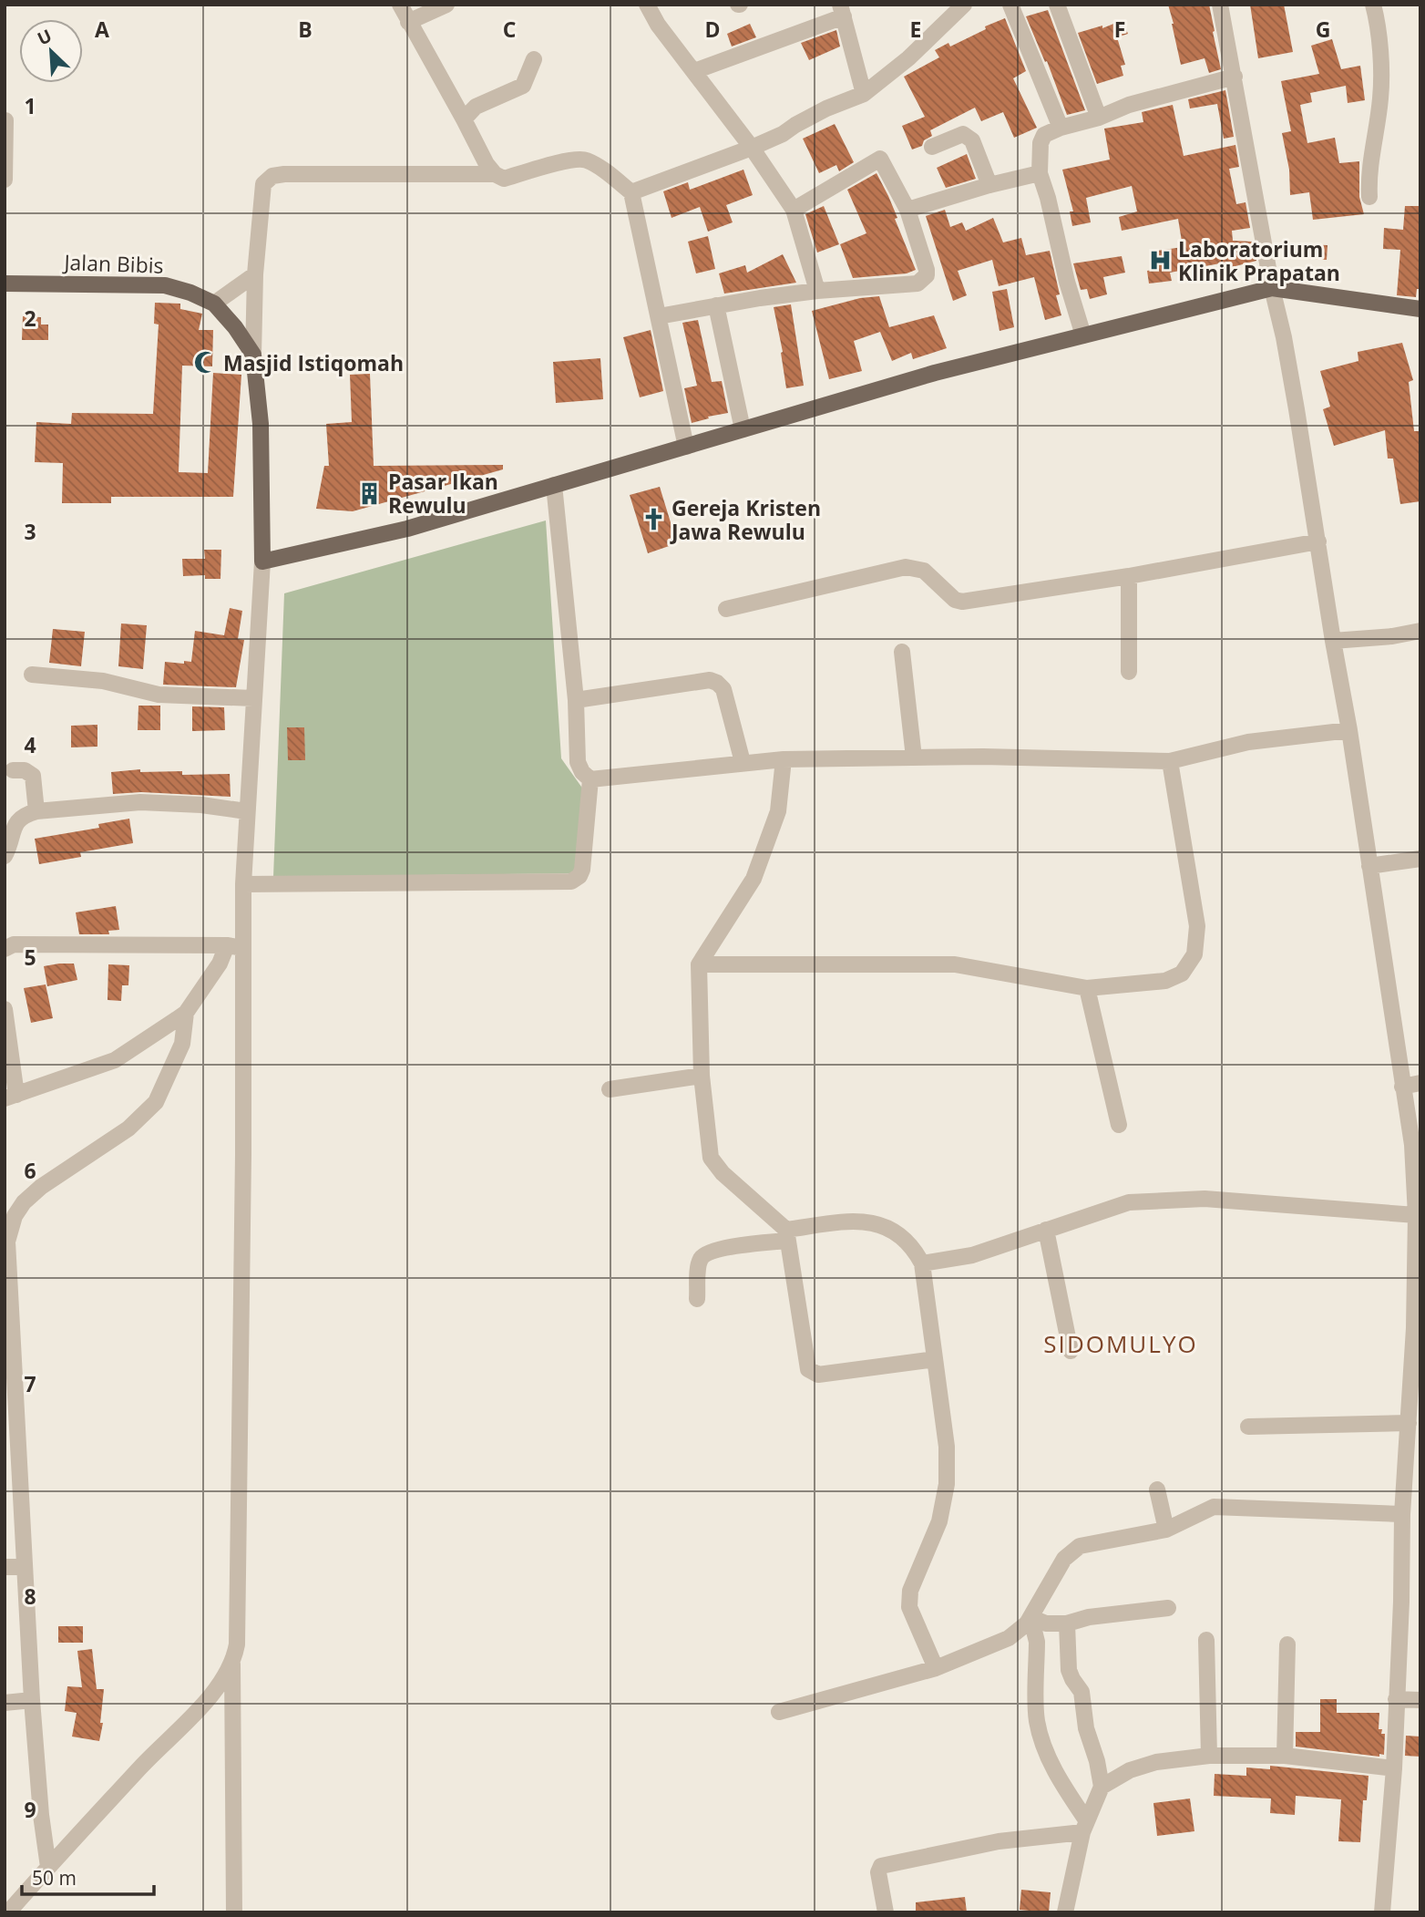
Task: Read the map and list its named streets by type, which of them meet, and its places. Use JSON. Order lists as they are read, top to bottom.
{
  "streets": {
    "main road": ["Jalan Bibis"]
  },
  "districts": ["SIDOMULYO"],
  "places": {
    "hospital": ["Laboratorium Klinik Prapatan"],
    "mosque": ["Masjid Istiqomah"],
    "building": ["Pasar Ikan Rewulu"],
    "church": ["Gereja Kristen Jawa Rewulu"]
  },
  "scale_bar": "50 m",
  "north": "top left",
  "grid": {
    "columns": [
      "A",
      "B",
      "C",
      "D",
      "E",
      "F",
      "G"
    ],
    "rows": [
      "1",
      "2",
      "3",
      "4",
      "5",
      "6",
      "7",
      "8",
      "9"
    ]
  }
}
